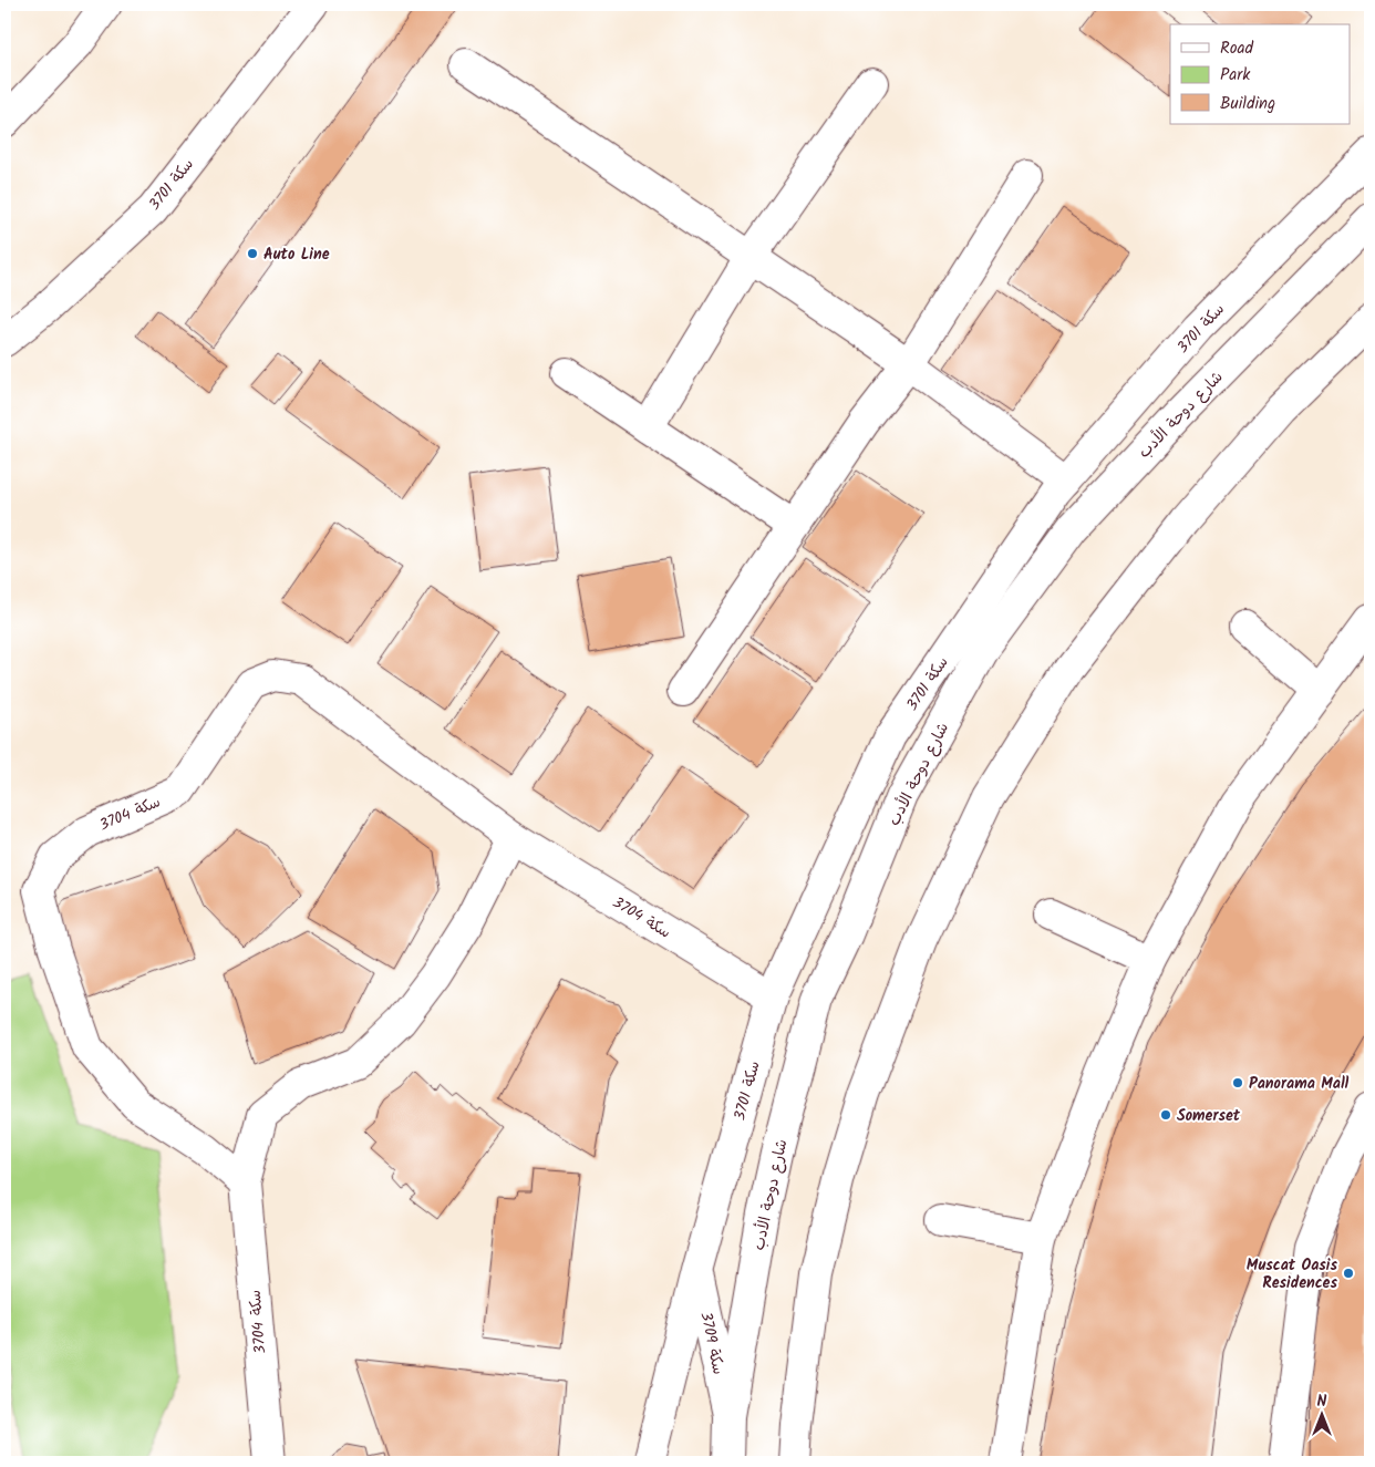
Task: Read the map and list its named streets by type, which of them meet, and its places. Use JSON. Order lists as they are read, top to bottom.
{
  "streets": {
    "main road": [
      "سكة 3701",
      "شارع دوحة الأدب",
      "سكة 3704",
      "سكة 3709"
    ]
  },
  "crossings": [
    ["سكة 3701", "سكة 3704"],
    ["سكة 3701", "سكة 3709"],
    ["شارع دوحة الأدب", "سكة 3709"]
  ],
  "places": [
    "Auto Line",
    "Panorama Mall",
    "Somerset",
    "Muscat Oasis Residences"
  ],
  "legend": ["Road", "Park", "Building"],
  "north": "top"
}
